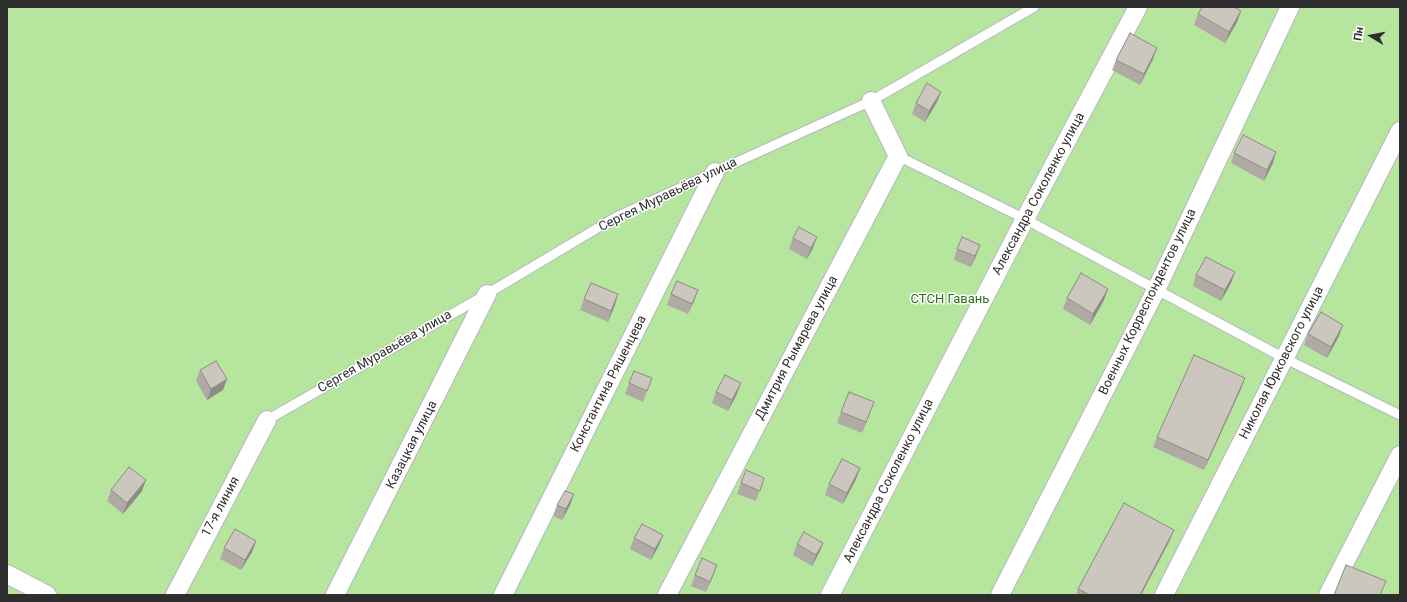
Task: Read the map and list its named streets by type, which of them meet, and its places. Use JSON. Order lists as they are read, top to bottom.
{
  "streets": {
    "street": [
      "Александра Соколенко улица",
      "Военных Корреспондентов улица",
      "Дмитрия Рымарева улица",
      "Николая Юрковского улица",
      "Константина Ряшенцева",
      "Казацкая улица",
      "17-я линия"
    ],
    "lane": ["Сергея Муравьёва улица"]
  },
  "crossings": [
    ["Сергея Муравьёва улица", "Константина Ряшенцева"],
    ["Сергея Муравьёва улица", "Казацкая улица"],
    ["Сергея Муравьёва улица", "17-я линия"]
  ],
  "parks": ["СТСН Гавань"],
  "north": "left"
}
